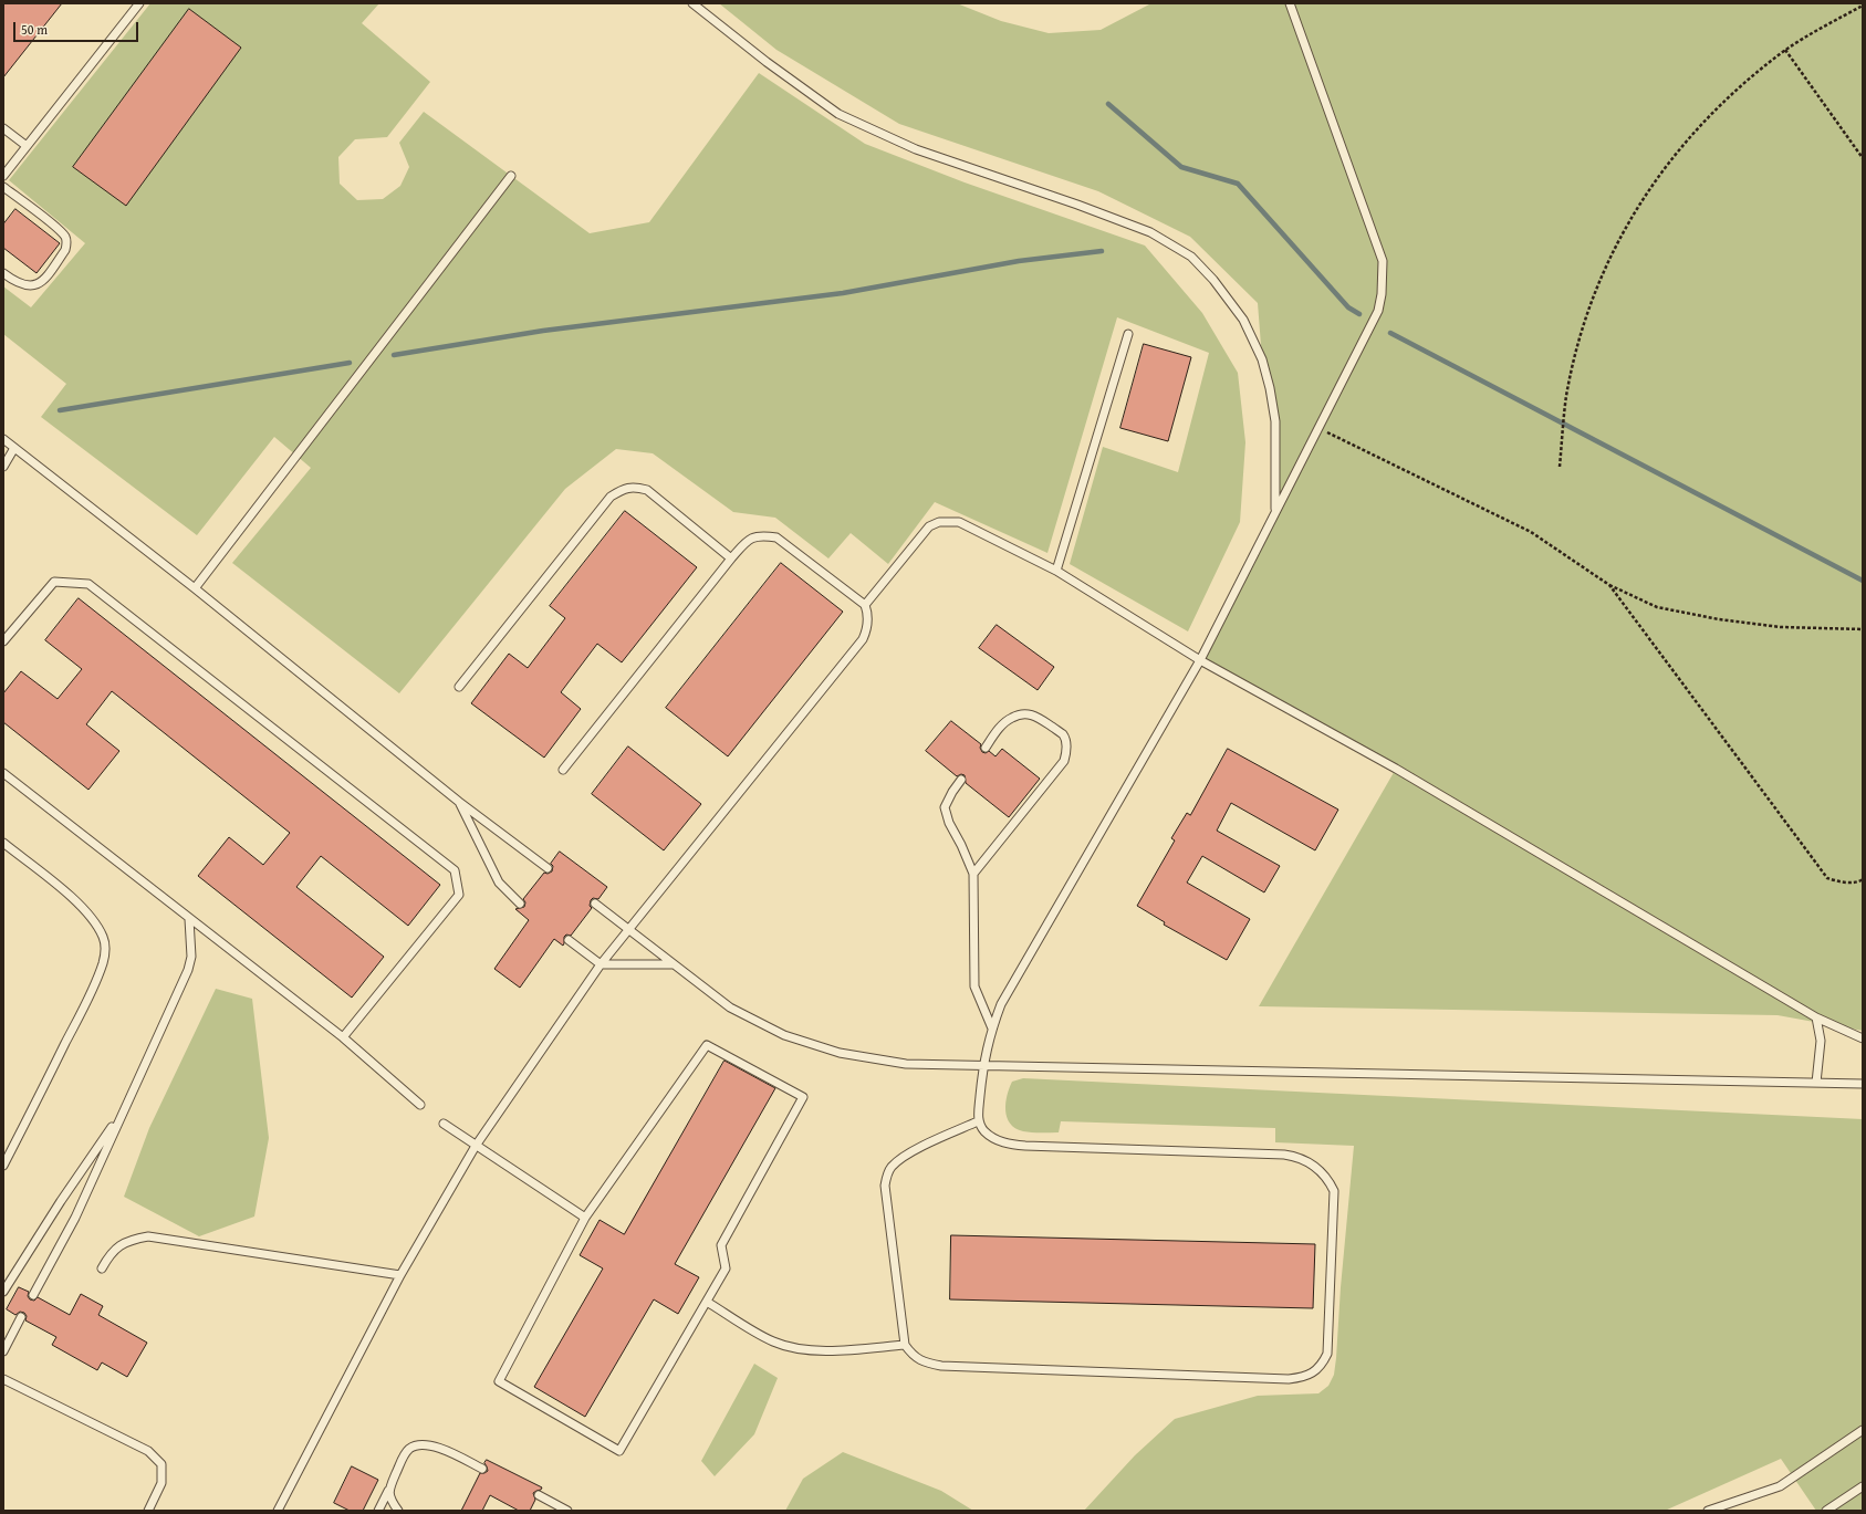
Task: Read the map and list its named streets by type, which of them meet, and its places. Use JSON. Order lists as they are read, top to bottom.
{
  "scale_bar": "50 m"
}
